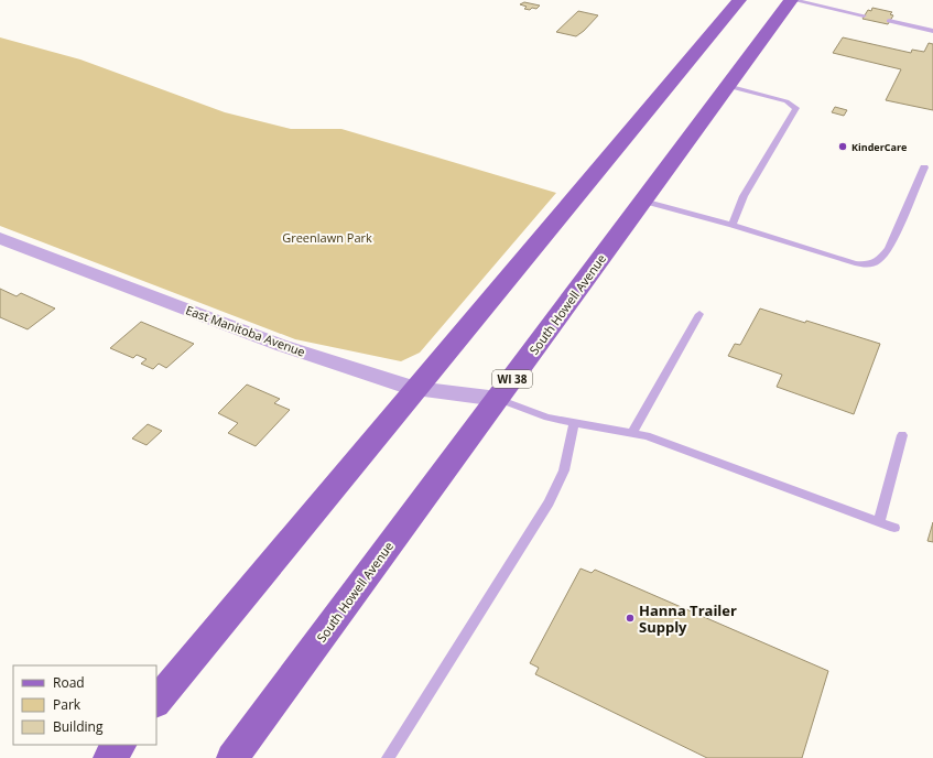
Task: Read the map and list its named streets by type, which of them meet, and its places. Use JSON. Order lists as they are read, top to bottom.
{
  "streets": {
    "main road": ["South Howell Avenue", "WI 38"],
    "street": ["East Manitoba Avenue"]
  },
  "crossings": [
    ["South Howell Avenue", "East Manitoba Avenue"]
  ],
  "parks": ["Greenlawn Park"],
  "places": ["KinderCare", "Hanna Trailer Supply"],
  "legend": ["Road", "Park", "Building"]
}
